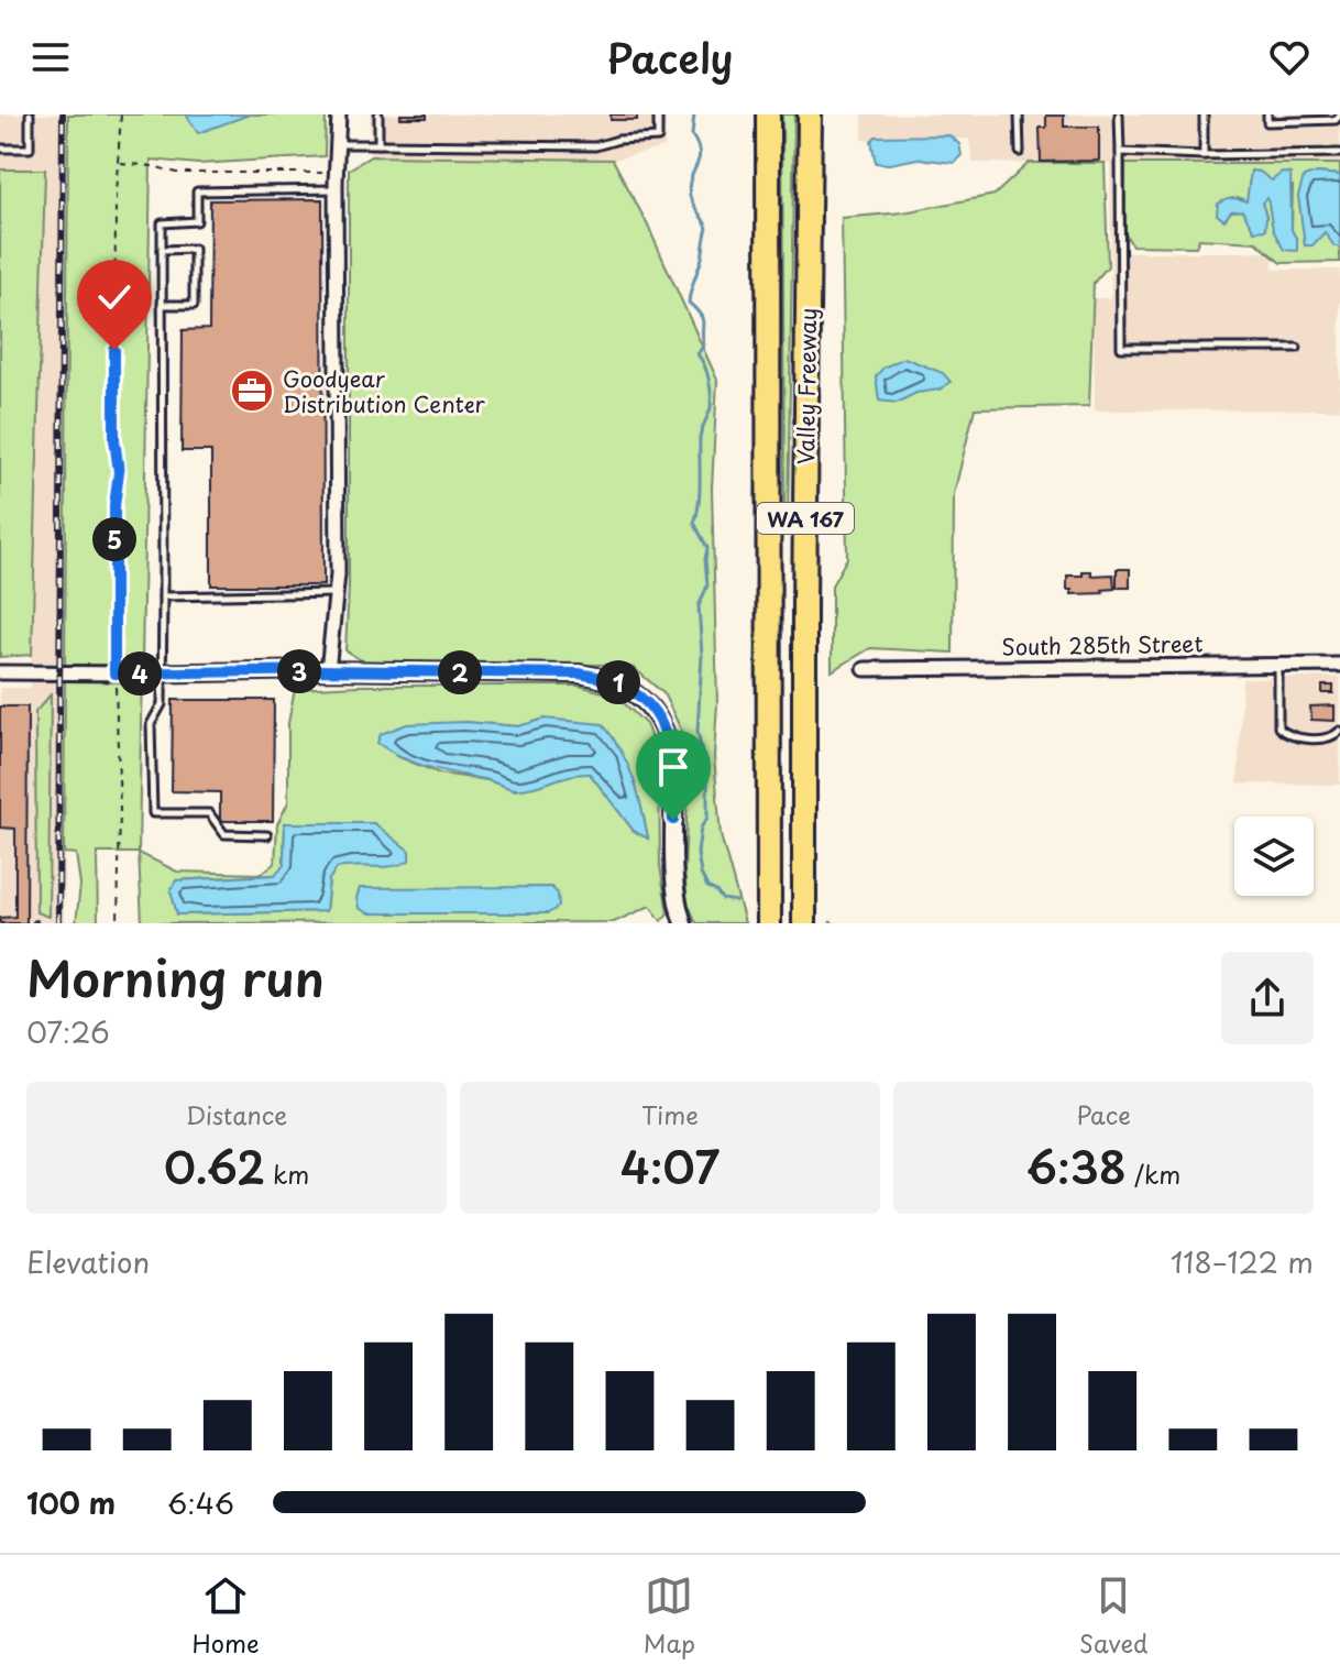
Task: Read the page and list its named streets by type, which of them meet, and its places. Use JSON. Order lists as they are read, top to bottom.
{
  "streets": {
    "highway": ["Valley Freeway", "WA 167"],
    "street": ["South 285th Street"]
  },
  "places": {
    "office": ["Goodyear Distribution Center"]
  },
  "page": {
    "header": "Pacely",
    "pins": [
      "5",
      "3",
      "2",
      "4",
      "1"
    ],
    "heading": ["Morning run", "07:26"],
    "stats": [
      ["Distance", "0.62 km"],
      ["Time", "4:07"],
      ["Pace", "6:38 /km"]
    ],
    "chart": ["Elevation", "118–122 m"],
    "list": [
      {
        "name": "100 m",
        "note": "6:46"
      }
    ],
    "tabs": ["Home", "Map", "Saved"]
  }
}
